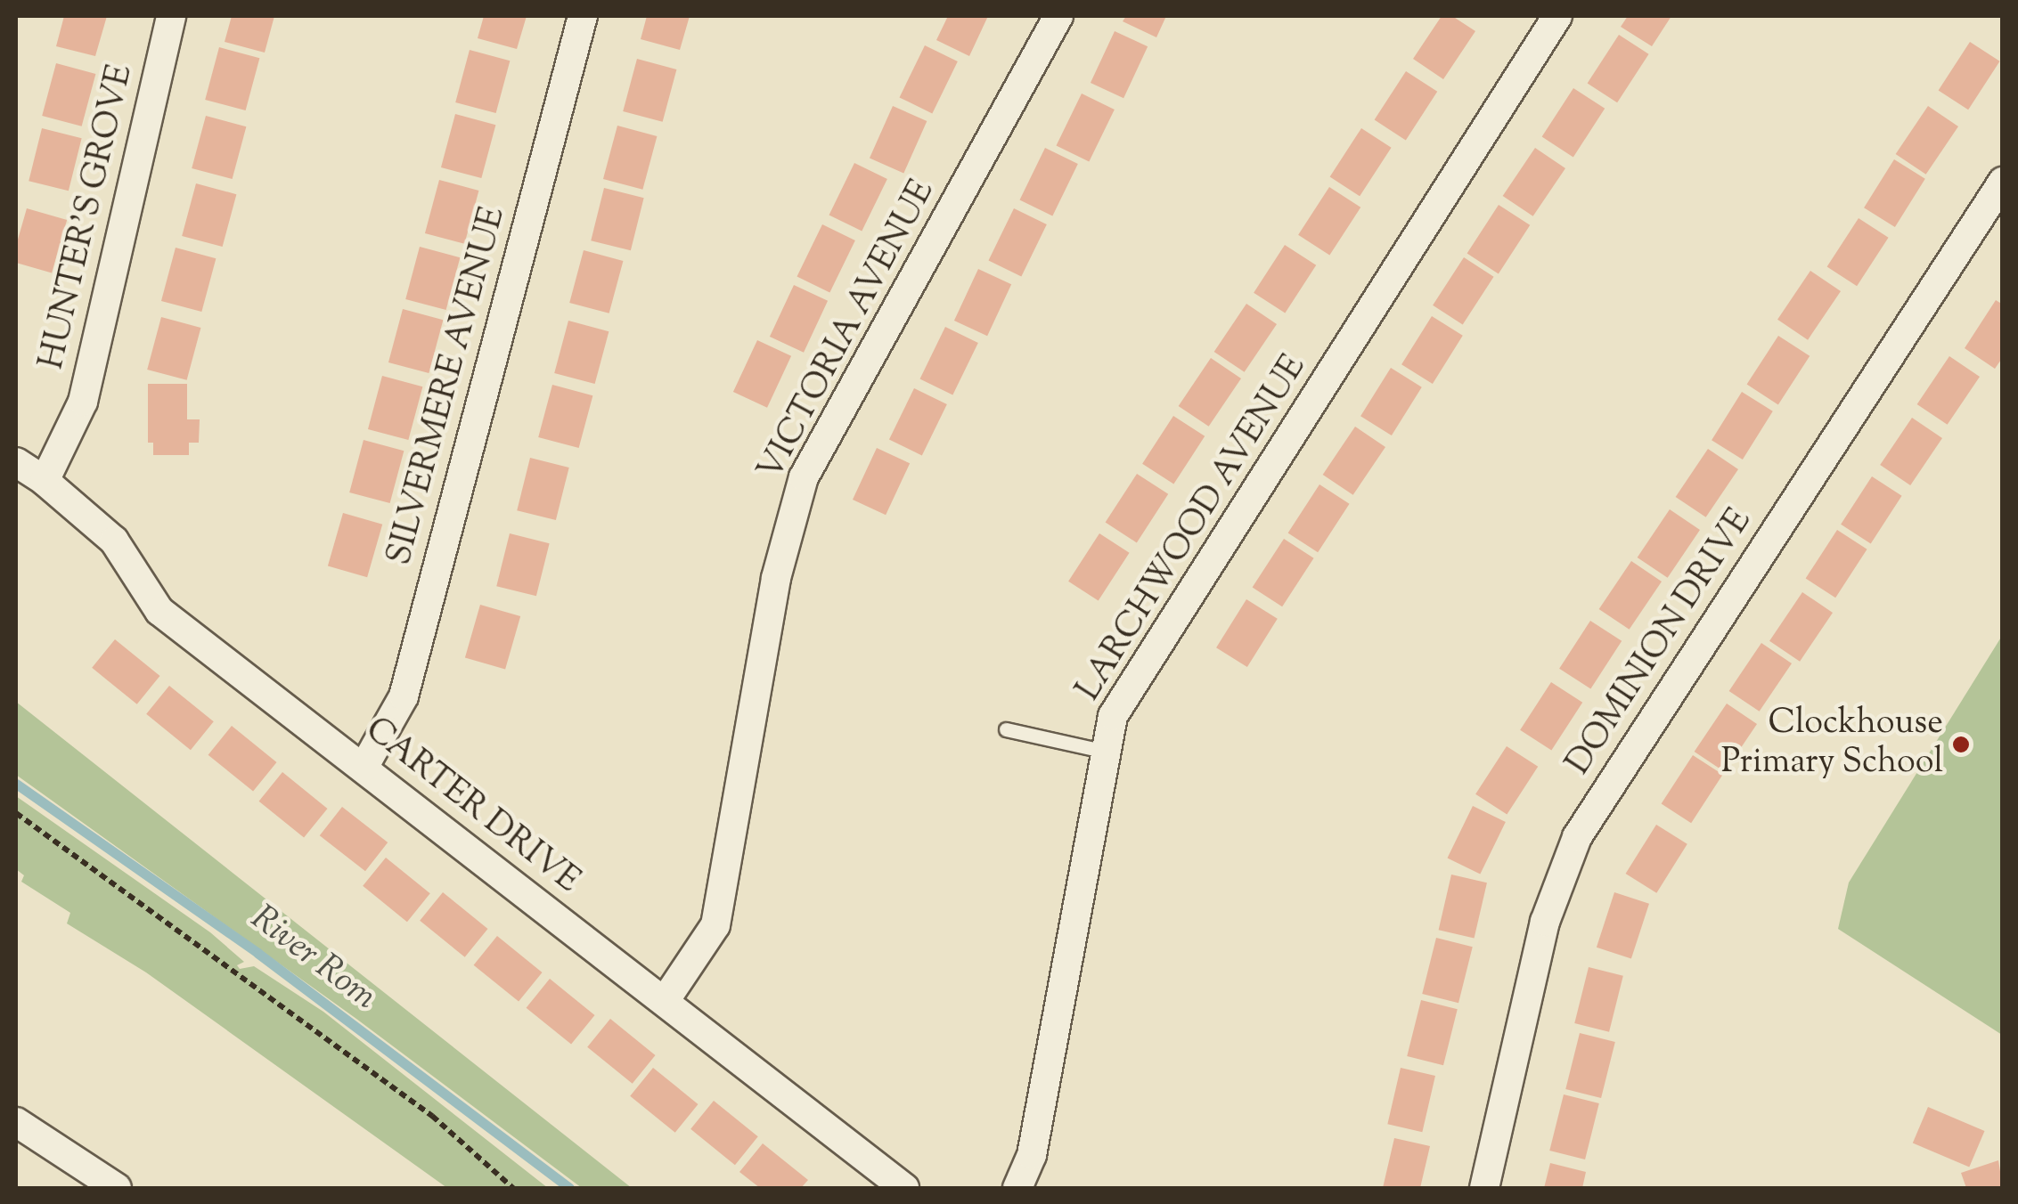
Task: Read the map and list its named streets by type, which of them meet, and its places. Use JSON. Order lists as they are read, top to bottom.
{
  "streets": {
    "street": [
      "HUNTER'S GROVE",
      "VICTORIA AVENUE",
      "SILVERMERE AVENUE",
      "LARCHWOOD AVENUE",
      "DOMINION DRIVE",
      "CARTER DRIVE"
    ]
  },
  "crossings": [
    ["HUNTER'S GROVE", "CARTER DRIVE"],
    ["VICTORIA AVENUE", "CARTER DRIVE"],
    ["SILVERMERE AVENUE", "CARTER DRIVE"]
  ],
  "water": ["River Rom"],
  "places": ["Clockhouse Primary School"]
}
